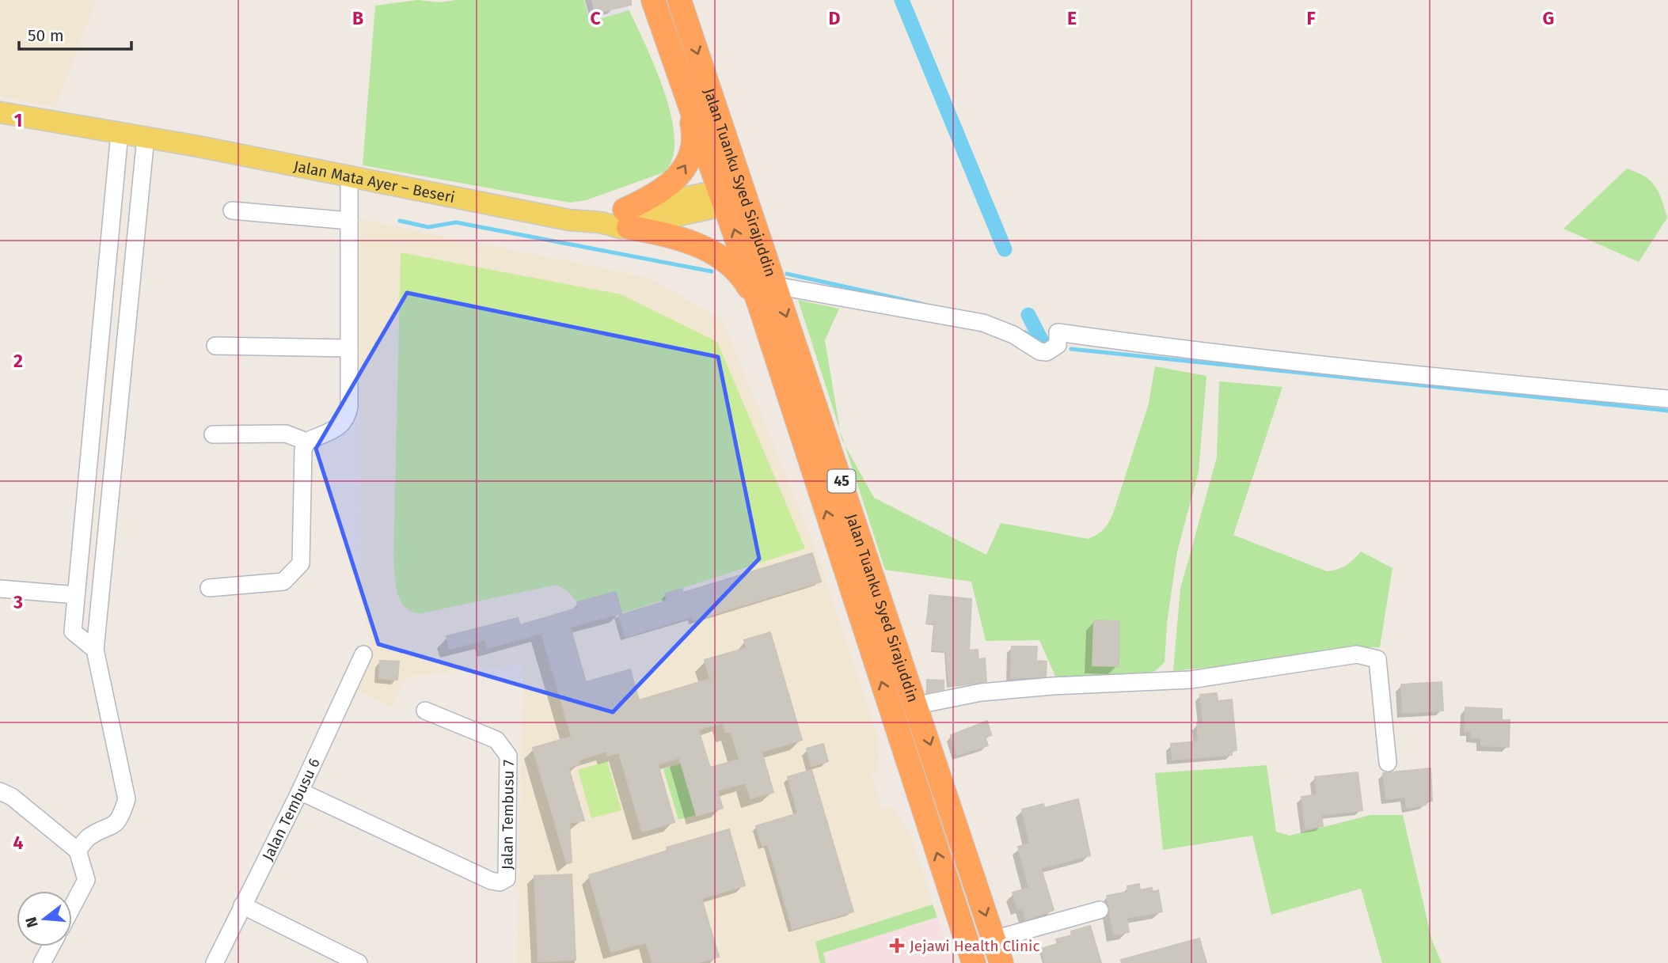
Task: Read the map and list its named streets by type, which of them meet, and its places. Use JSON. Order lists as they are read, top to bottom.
{
  "streets": {
    "highway": ["Jalan Tuanku Syed Sirajuddin", "45"],
    "main road": ["Jalan Mata Ayer – Beseri"],
    "street": ["Jalan Tembusu 6", "Jalan Tembusu 7"]
  },
  "crossings": [
    ["Jalan Mata Ayer – Beseri", "Jalan Tuanku Syed Sirajuddin"],
    ["Jalan Tembusu 6", "Jalan Tembusu 7"]
  ],
  "places": {
    "health": ["Jejawi Health Clinic"]
  },
  "scale_bar": "50 m",
  "north": "left",
  "grid": {
    "columns": [
      "B",
      "C",
      "D",
      "E",
      "F",
      "G"
    ],
    "rows": [
      "1",
      "2",
      "3",
      "4"
    ]
  }
}
